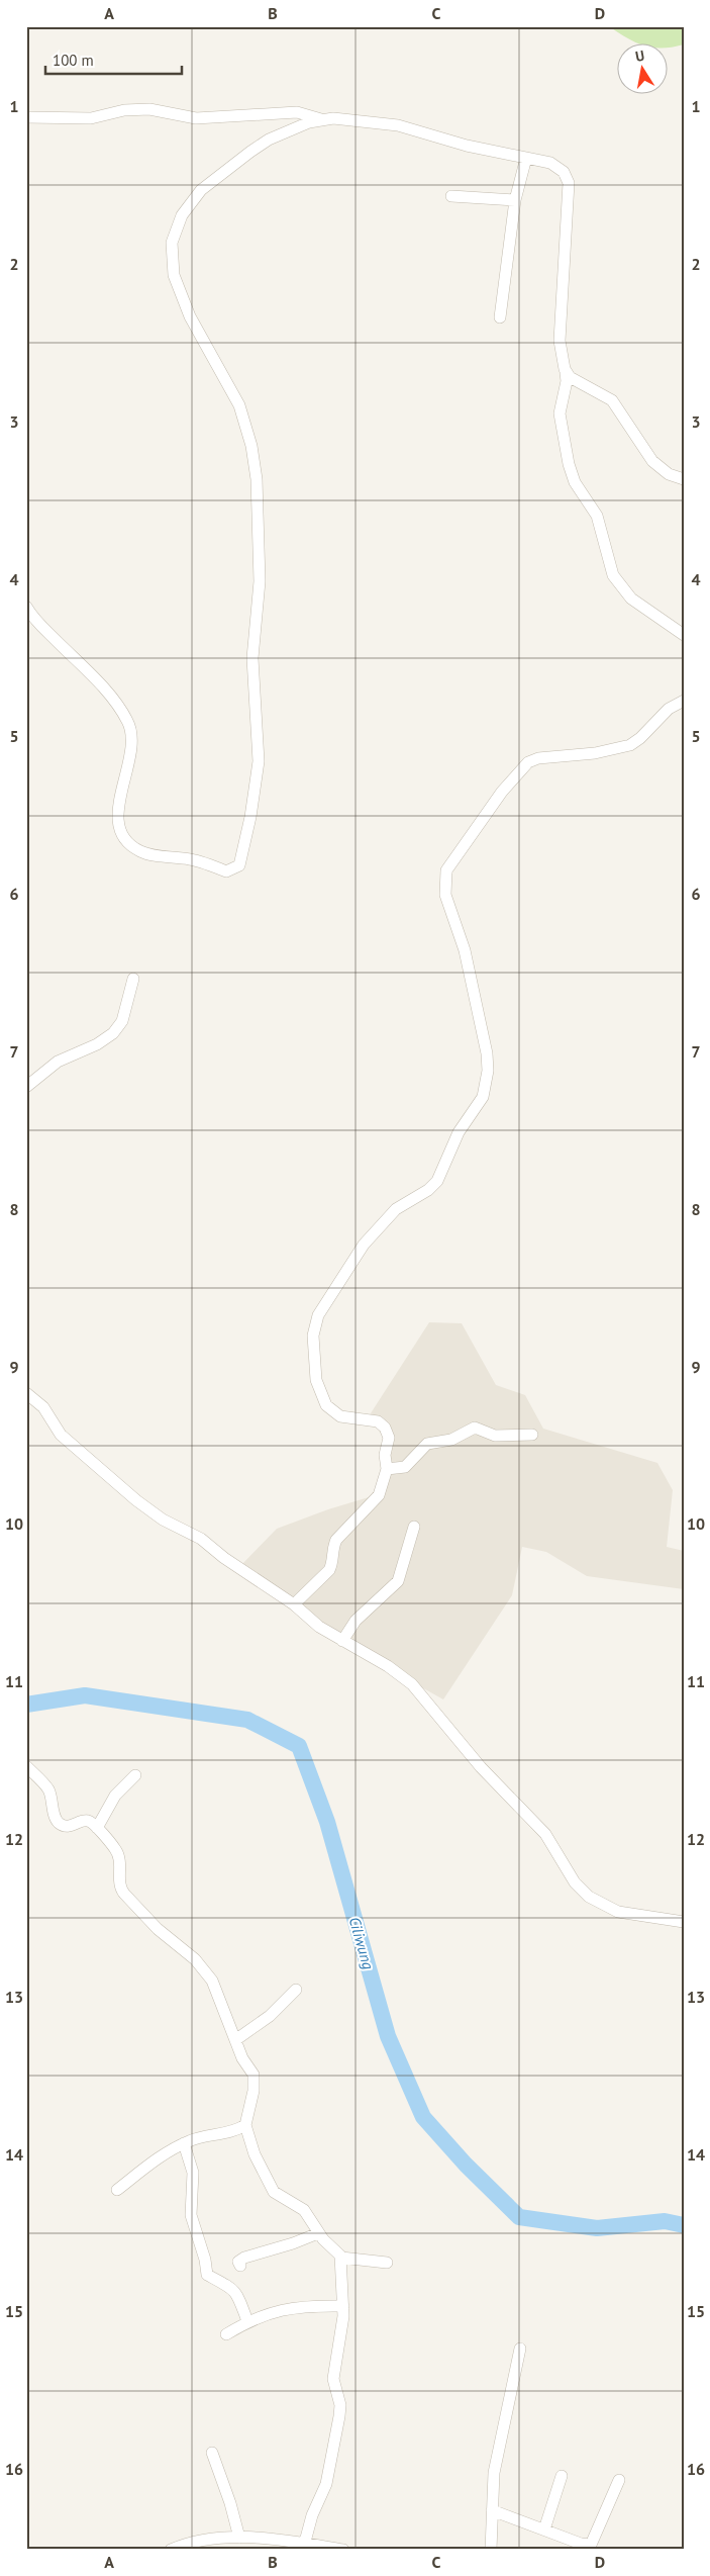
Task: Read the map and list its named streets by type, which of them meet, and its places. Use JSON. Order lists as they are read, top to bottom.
{
  "water": ["Ciliwung"],
  "scale_bar": "100 m",
  "north": "top",
  "grid": {
    "columns": [
      "A",
      "B",
      "C",
      "D"
    ],
    "rows": [
      "1",
      "2",
      "3",
      "4",
      "5",
      "6",
      "7",
      "8",
      "9",
      "10",
      "11",
      "12",
      "13",
      "14",
      "15",
      "16"
    ]
  }
}
